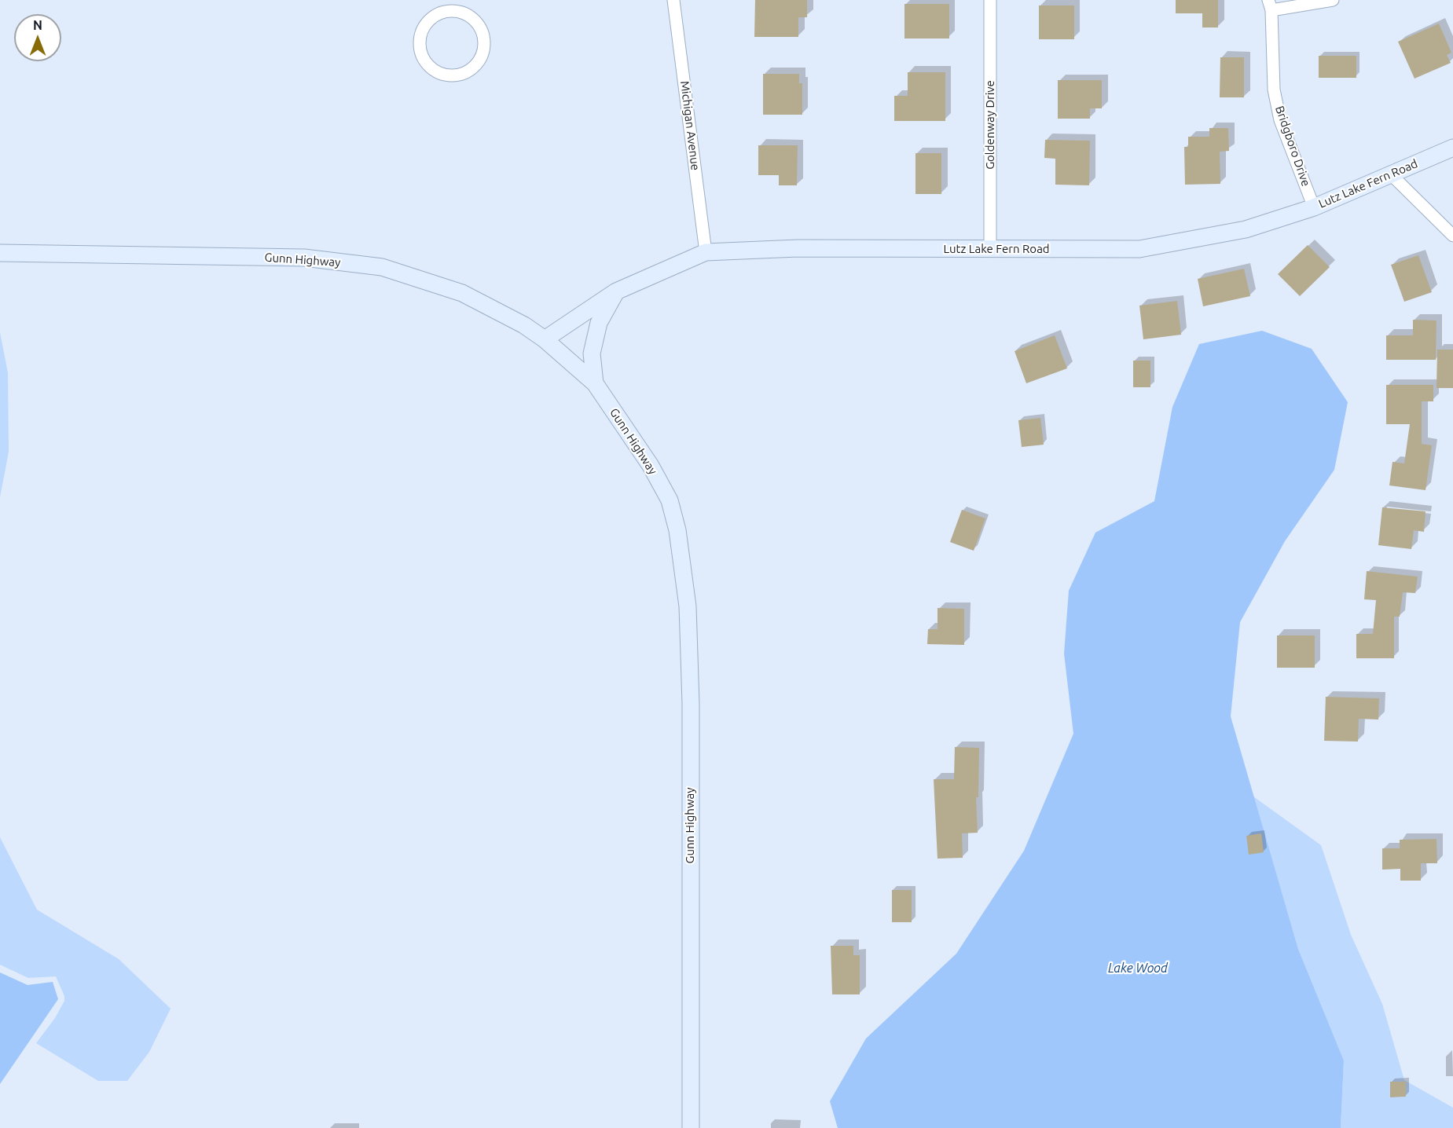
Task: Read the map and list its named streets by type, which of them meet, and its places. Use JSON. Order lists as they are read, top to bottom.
{
  "streets": {
    "main road": ["Lutz Lake Fern Road", "Gunn Highway"],
    "street": ["Goldenway Drive", "Michigan Avenue", "Bridgboro Drive"]
  },
  "crossings": [
    ["Goldenway Drive", "Lutz Lake Fern Road"],
    ["Michigan Avenue", "Lutz Lake Fern Road"],
    ["Bridgboro Drive", "Lutz Lake Fern Road"],
    ["Lutz Lake Fern Road", "Gunn Highway"]
  ],
  "water": ["Lake Wood"],
  "north": "top"
}
